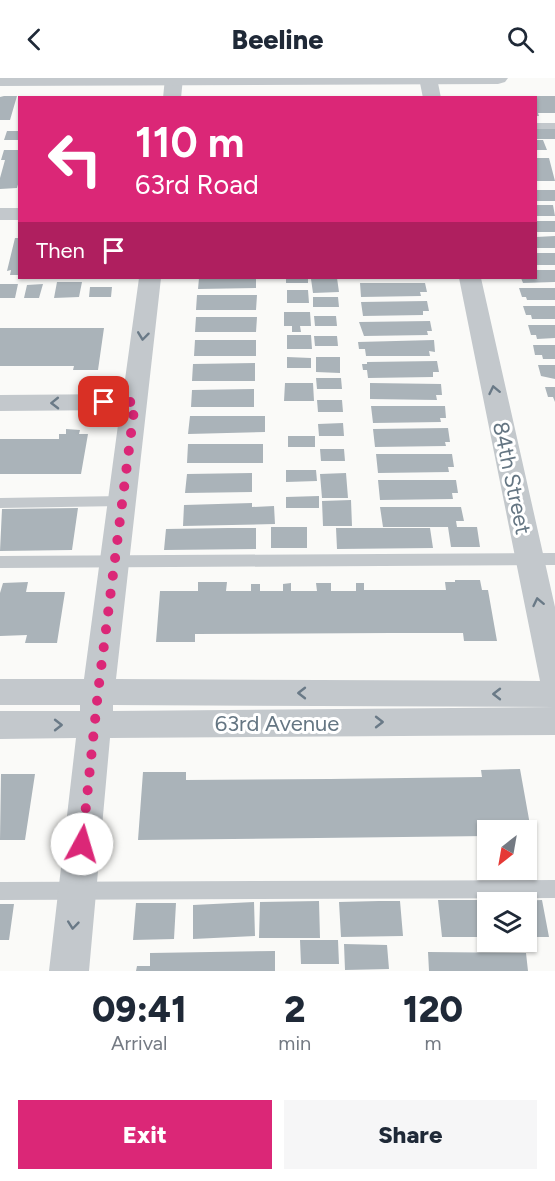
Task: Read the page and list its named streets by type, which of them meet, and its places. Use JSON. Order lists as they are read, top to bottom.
{
  "streets": {
    "street": ["84th Street", "63rd Avenue"]
  },
  "one_way": ["84th Street"],
  "north": "bottom left",
  "page": {
    "header": "Beeline",
    "turn": ["110 m", "63rd Road"],
    "then": "Then",
    "eta": [
      "09:41",
      "Arrival",
      "2",
      "min",
      "120",
      "m"
    ],
    "buttons": ["Exit", "Share"]
  }
}
